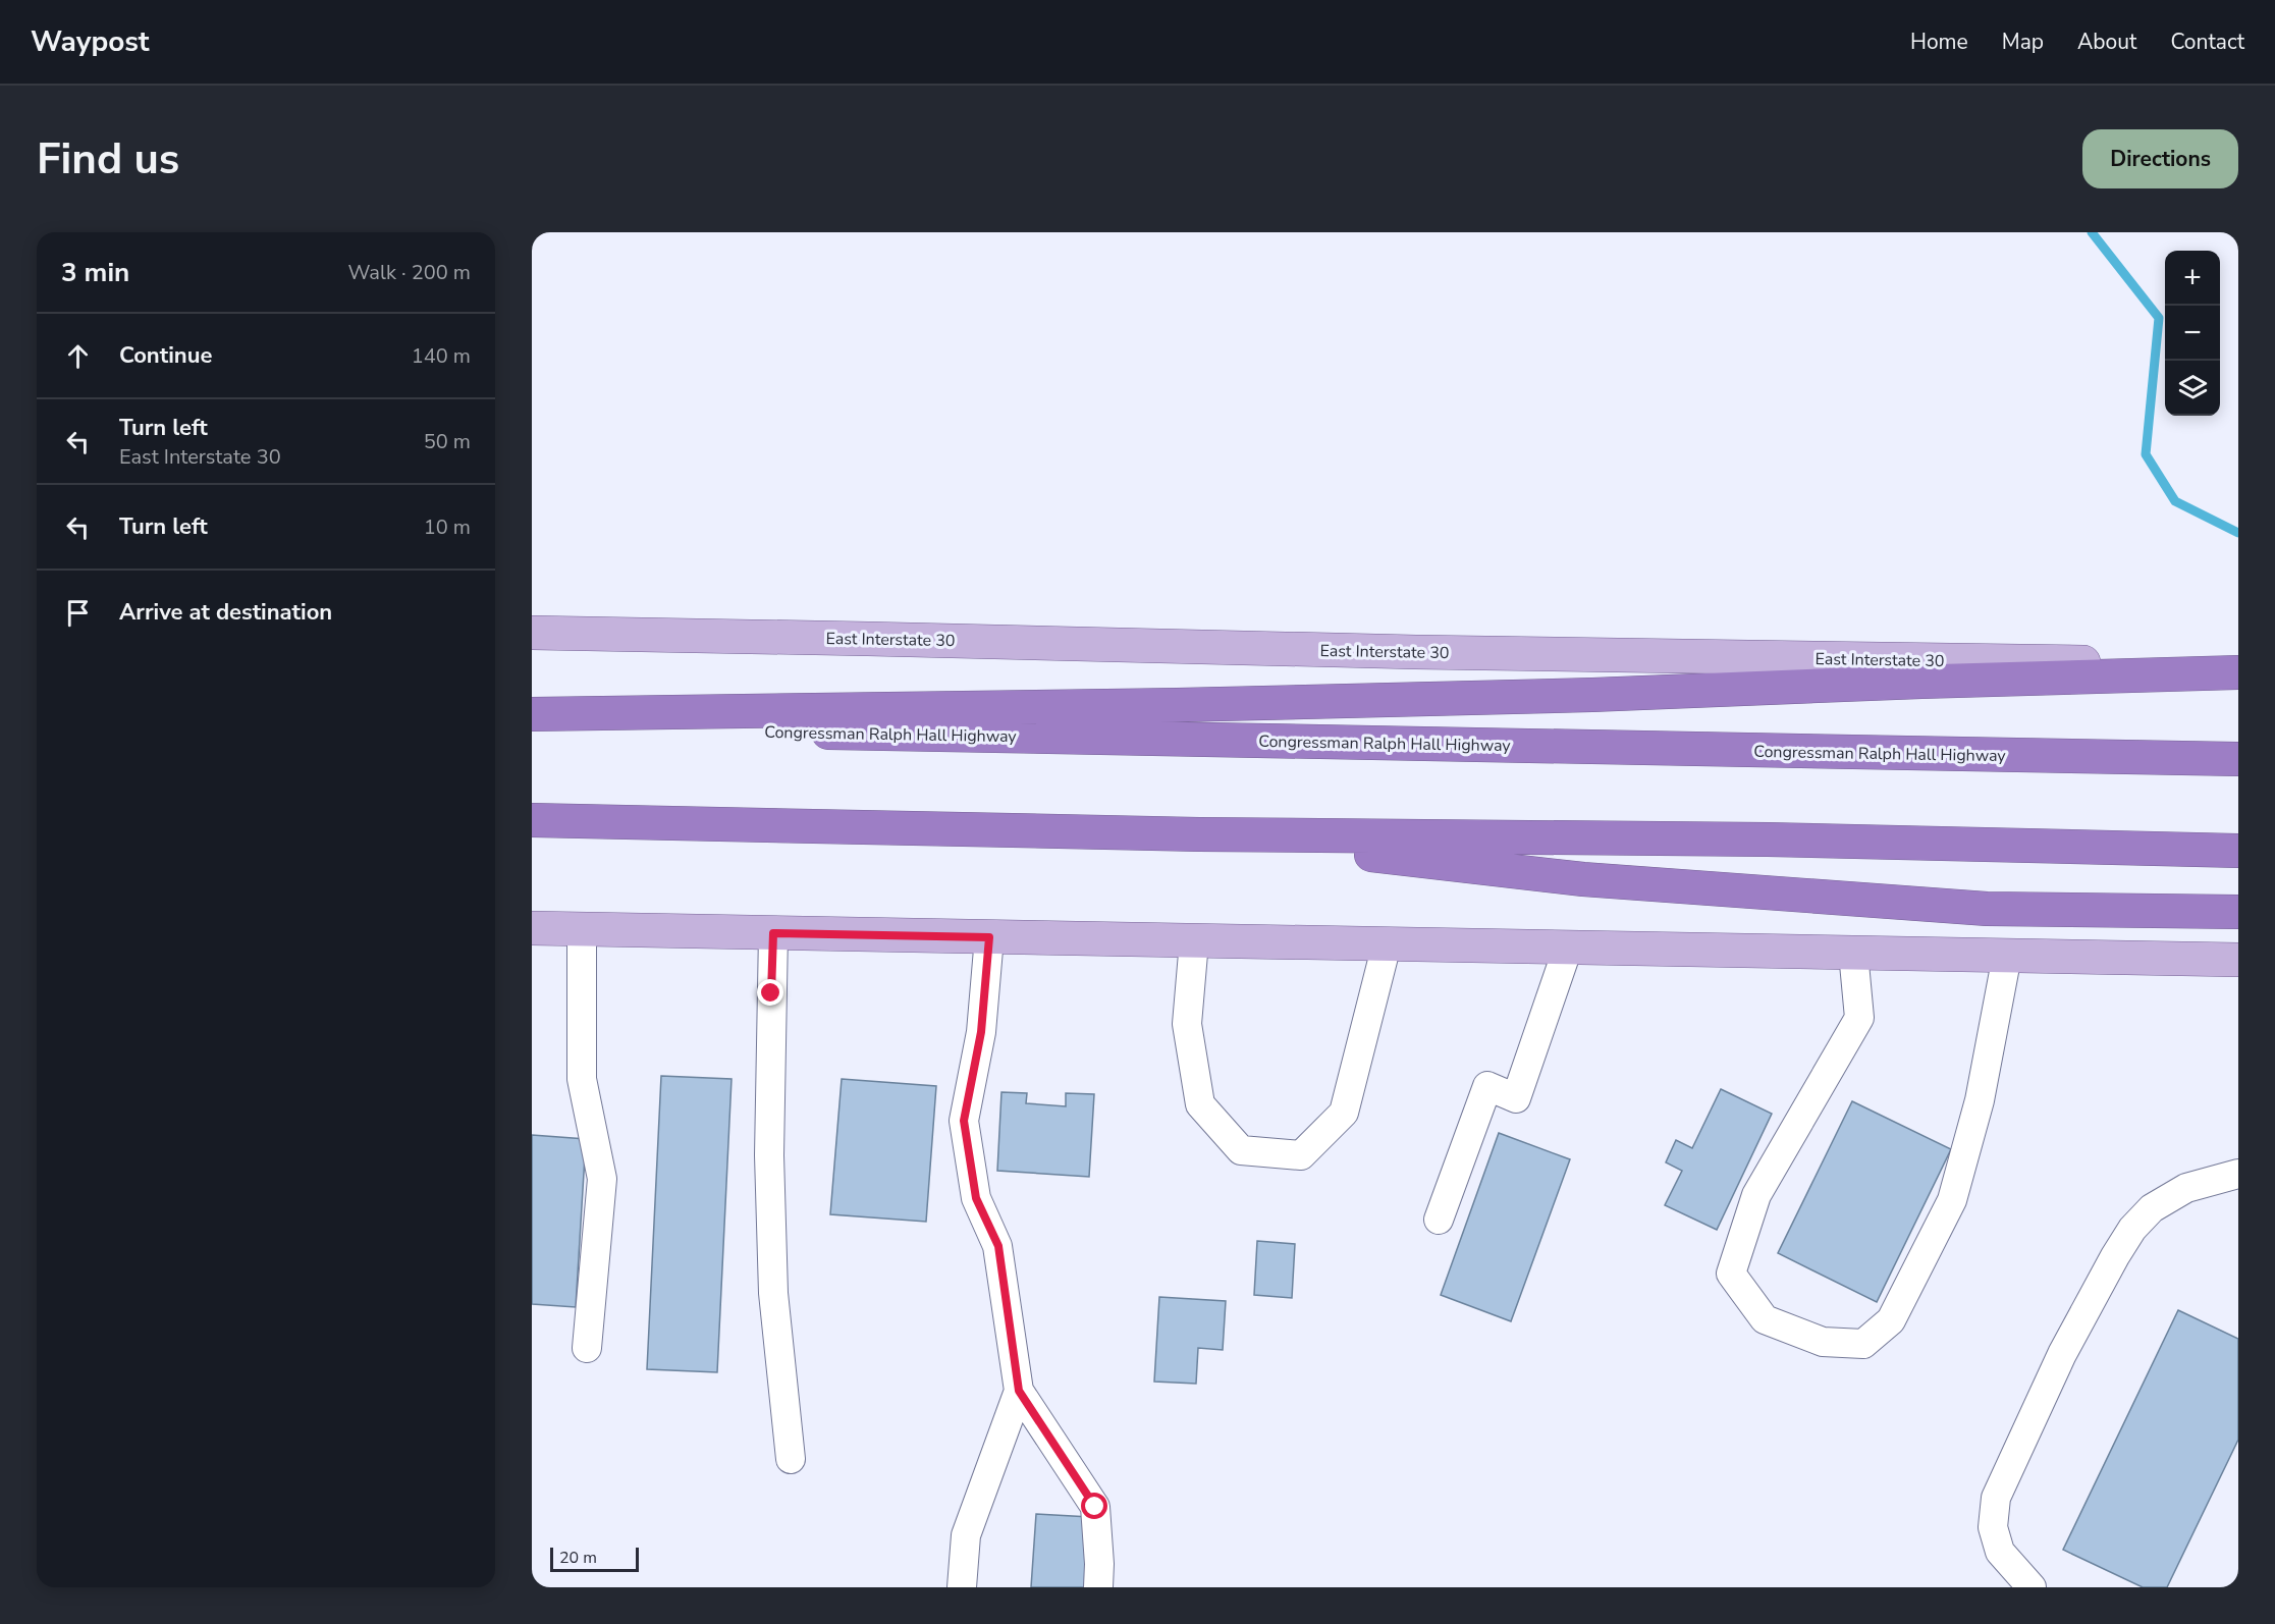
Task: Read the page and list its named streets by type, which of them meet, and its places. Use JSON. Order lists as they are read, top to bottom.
{
  "streets": {
    "highway": ["Congressman Ralph Hall Highway"],
    "main road": ["East Interstate 30"]
  },
  "scale_bar": "20 m",
  "page": {
    "header": "Waypost",
    "nav": [
      "Home",
      "Map",
      "About",
      "Contact"
    ],
    "buttons": "Directions",
    "title": "Find us",
    "heading": ["3 min", "Walk · 200 m"],
    "map_buttons": ["+", "−"],
    "list": [
      ["Continue", "140 m"],
      ["Turn left", "East Interstate 30", "50 m"],
      ["Turn left", "10 m"],
      "Arrive at destination"
    ],
    "scale": "20 m"
  }
}
